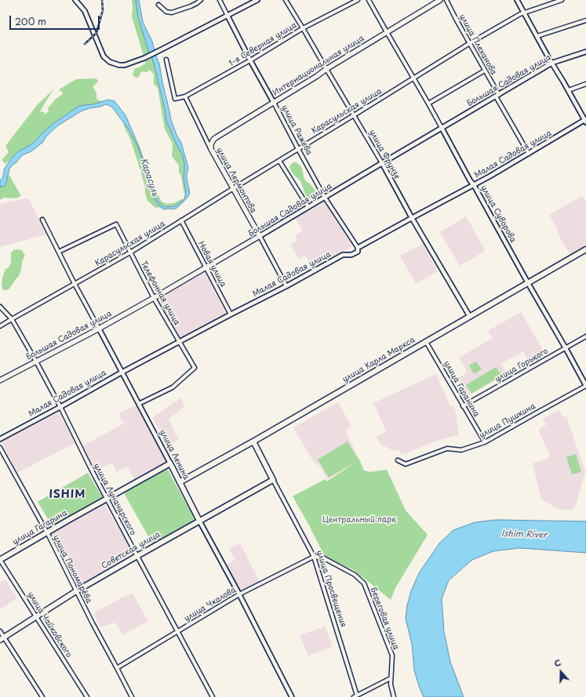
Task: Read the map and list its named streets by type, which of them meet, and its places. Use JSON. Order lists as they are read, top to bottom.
{
  "streets": {
    "main road": [
      "Интернациональная улица",
      "Большая Садовая улица",
      "улица Лермонтова",
      "улица Карла Маркса",
      "улица Ленина",
      "улица Гагарина",
      "Советская улица",
      "улица Просвещения"
    ],
    "street": [
      "1-я Северная улица",
      "улица Плеханова",
      "Карасульская улица",
      "улица Ражева",
      "улица Фрунзе",
      "Малая Садовая улица",
      "улица Суворова",
      "Новая улица",
      "Телефонная улица",
      "улица Горького",
      "улица Гаранина",
      "улица Пушкина",
      "улица Луначарского",
      "улица Пономарёва",
      "улица Чкалова",
      "Береговая улица",
      "улица Чайковского"
    ]
  },
  "crossings": [
    ["1-я Северная улица", "улица Ражева"],
    ["1-я Северная улица", "улица Фрунзе"],
    ["1-я Северная улица", "улица Лермонтова"],
    ["улица Плеханова", "Большая Садовая улица"],
    ["улица Плеханова", "Карасульская улица"],
    ["улица Плеханова", "Малая Садовая улица"],
    ["Интернациональная улица", "улица Ражева"],
    ["Интернациональная улица", "улица Фрунзе"],
    ["Интернациональная улица", "улица Лермонтова"],
    ["Интернациональная улица", "улица Суворова"],
    ["Большая Садовая улица", "улица Ражева"],
    ["Большая Садовая улица", "улица Фрунзе"],
    ["Большая Садовая улица", "улица Лермонтова"],
    ["Большая Садовая улица", "улица Суворова"],
    ["Большая Садовая улица", "Новая улица"],
    ["Большая Садовая улица", "Телефонная улица"],
    ["Большая Садовая улица", "улица Ленина"],
    ["Большая Садовая улица", "улица Луначарского"],
    ["Карасульская улица", "улица Ражева"],
    ["Карасульская улица", "улица Фрунзе"],
    ["Карасульская улица", "улица Лермонтова"],
    ["Карасульская улица", "улица Суворова"],
    ["Карасульская улица", "Новая улица"],
    ["Карасульская улица", "Телефонная улица"],
    ["Карасульская улица", "улица Ленина"],
    ["Карасульская улица", "улица Луначарского"],
    ["улица Ражева", "Малая Садовая улица"],
    ["улица Фрунзе", "Малая Садовая улица"],
    ["улица Фрунзе", "улица Карла Маркса"],
    ["Малая Садовая улица", "улица Лермонтова"],
    ["Малая Садовая улица", "улица Суворова"],
    ["Малая Садовая улица", "Новая улица"],
    ["Малая Садовая улица", "Телефонная улица"],
    ["Малая Садовая улица", "улица Ленина"],
    ["Малая Садовая улица", "улица Луначарского"],
    ["улица Суворова", "улица Карла Маркса"],
    ["улица Суворова", "улица Горького"],
    ["улица Суворова", "улица Пушкина"],
    ["Телефонная улица", "улица Ленина"],
    ["улица Карла Маркса", "улица Гаранина"],
    ["улица Карла Маркса", "улица Ленина"],
    ["улица Карла Маркса", "улица Просвещения"],
    ["улица Горького", "улица Гаранина"],
    ["улица Гаранина", "улица Пушкина"],
    ["улица Ленина", "улица Гагарина"],
    ["улица Ленина", "Советская улица"],
    ["улица Ленина", "улица Чкалова"],
    ["улица Луначарского", "улица Гагарина"],
    ["улица Луначарского", "Советская улица"],
    ["улица Луначарского", "улица Чкалова"],
    ["улица Гагарина", "улица Пономарёва"],
    ["улица Гагарина", "улица Чайковского"],
    ["Советская улица", "улица Пономарёва"],
    ["Советская улица", "улица Просвещения"],
    ["Советская улица", "улица Чайковского"],
    ["улица Пономарёва", "улица Чкалова"],
    ["улица Просвещения", "улица Чкалова"],
    ["улица Просвещения", "Береговая улица"],
    ["улица Чкалова", "Береговая улица"]
  ],
  "districts": ["ISHIM"],
  "water": ["Карасуль", "Ishim River"],
  "parks": ["Центральный парк"],
  "scale_bar": "200 m",
  "north": "top"
}
